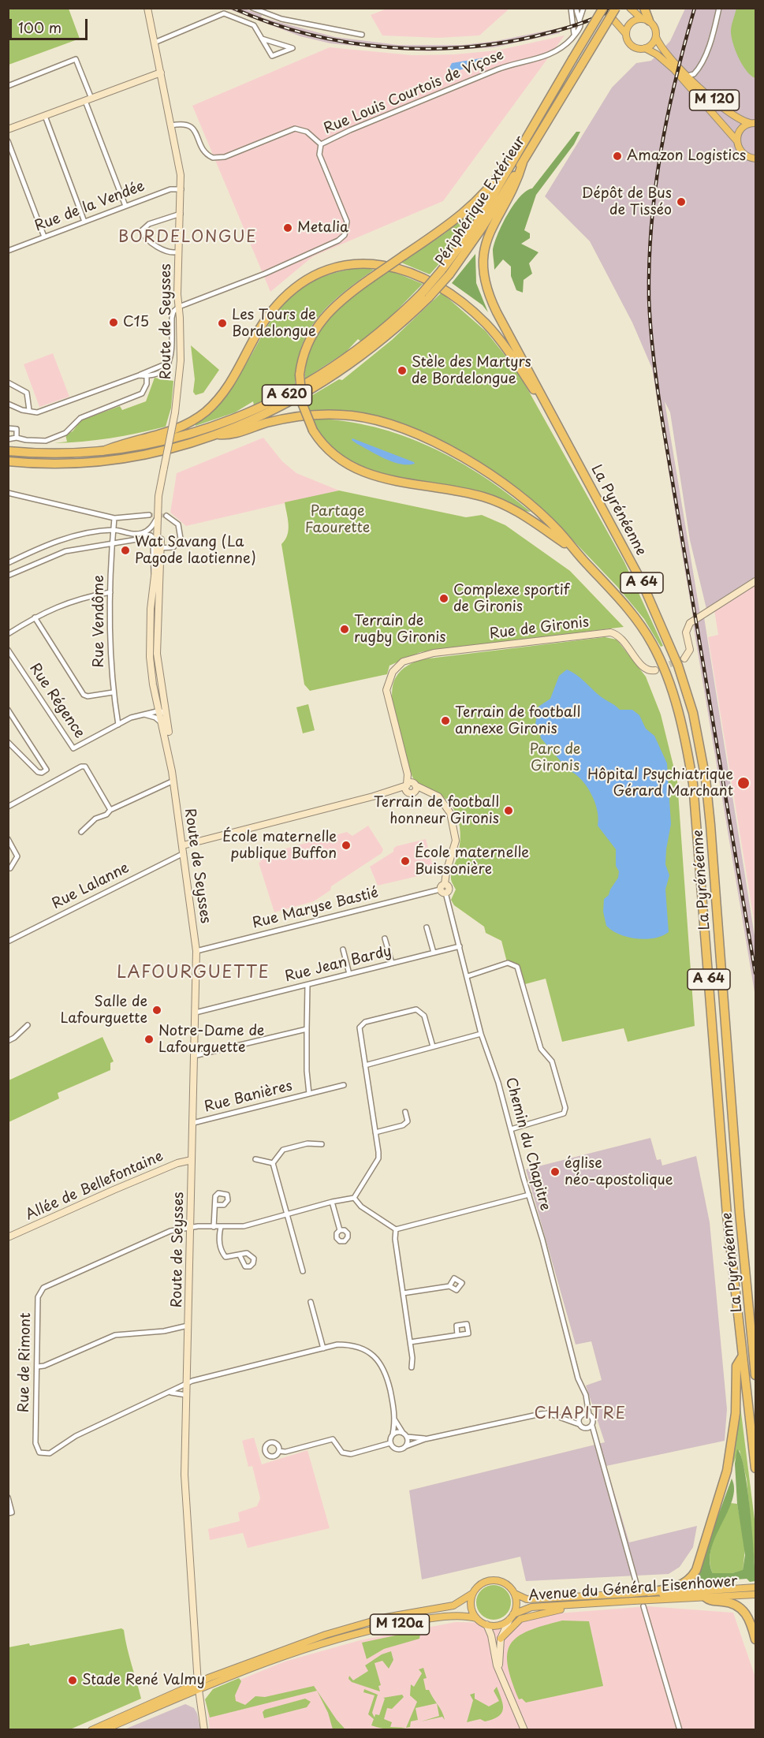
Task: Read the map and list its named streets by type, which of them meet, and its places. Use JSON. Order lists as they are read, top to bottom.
{
  "streets": {
    "highway": [
      "Périphérique Extérieur",
      "A 620",
      "La Pyrénéenne",
      "A 64"
    ],
    "main road": [
      "M 120",
      "Route de Seysses",
      "Rue de Gironis",
      "Allée de Bellefontaine",
      "Avenue du Général Eisenhower",
      "M 120a"
    ],
    "street": [
      "Rue Louis Courtois de Viçose",
      "Rue de la Vendée",
      "Rue Vendôme",
      "Rue Régence",
      "Rue Lalanne",
      "Rue Maryse Bastié",
      "Rue Jean Bardy",
      "Rue Banières",
      "Chemin du Chapitre",
      "Rue de Rimont"
    ]
  },
  "crossings": [
    ["Rue Louis Courtois de Viçose", "Route de Seysses"],
    ["Périphérique Extérieur", "A 620"],
    ["Rue de la Vendée", "Route de Seysses"],
    ["Route de Seysses", "Rue Régence"],
    ["Route de Seysses", "Rue Lalanne"],
    ["Route de Seysses", "Rue Maryse Bastié"],
    ["Route de Seysses", "Rue Jean Bardy"],
    ["Route de Seysses", "Rue Banières"],
    ["Route de Seysses", "Allée de Bellefontaine"],
    ["Route de Seysses", "Rue de Rimont"],
    ["Route de Seysses", "M 120a"],
    ["Rue Vendôme", "Rue Régence"],
    ["Rue Maryse Bastié", "Chemin du Chapitre"],
    ["Rue Jean Bardy", "Rue Banières"],
    ["Rue Jean Bardy", "Chemin du Chapitre"],
    ["Avenue du Général Eisenhower", "M 120a"]
  ],
  "districts": ["BORDELONGUE", "LAFOURGUETTE", "CHAPITRE"],
  "parks": ["Partage Faourette", "Parc de Gironis"],
  "places": [
    "Amazon Logistics",
    "Dépôt de Bus de Tisséo",
    "Metalia",
    "C15",
    "Les Tours de Bordelongue",
    "Stèle des Martyrs de Bordelongue",
    "Wat Savang (La Pagode laotienne)",
    "Complexe sportif de Gironis",
    "Terrain de rugby Gironis",
    "Terrain de football annexe Gironis",
    "Hôpital Psychiatrique Gérard Marchant",
    "Terrain de football honneur Gironis",
    "École maternelle publique Buffon",
    "École maternelle Buissonière",
    "Salle de Lafourguette",
    "Notre-Dame de Lafourguette",
    "église néo-apostolique",
    "Stade René Valmy"
  ],
  "scale_bar": "100 m"
}
